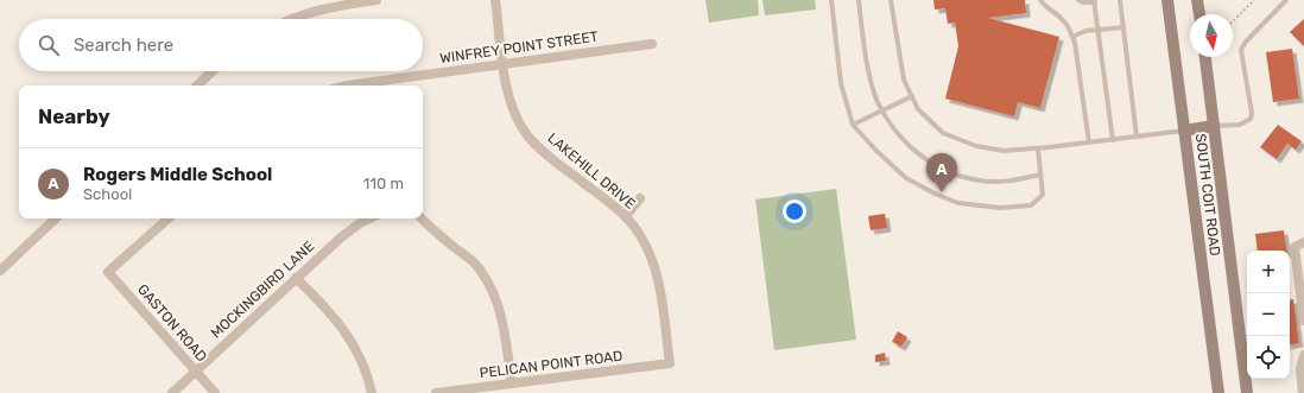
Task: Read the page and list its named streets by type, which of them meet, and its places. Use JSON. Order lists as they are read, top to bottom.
{
  "streets": {
    "main road": ["SOUTH COIT ROAD"],
    "street": [
      "WINFREY POINT STREET",
      "LAKEHILL DRIVE",
      "MOCKINGBIRD LANE",
      "GASTON ROAD",
      "PELICAN POINT ROAD"
    ]
  },
  "crossings": [
    ["WINFREY POINT STREET", "LAKEHILL DRIVE"],
    ["LAKEHILL DRIVE", "PELICAN POINT ROAD"],
    ["MOCKINGBIRD LANE", "GASTON ROAD"]
  ],
  "north": "bottom",
  "page": {
    "search": "Search here",
    "heading": "Nearby",
    "list": [
      {
        "mark": "A",
        "name": "Rogers Middle School",
        "note": "School",
        "value": "110 m"
      }
    ],
    "pins": "A",
    "map_buttons": ["+", "−"]
  }
}
